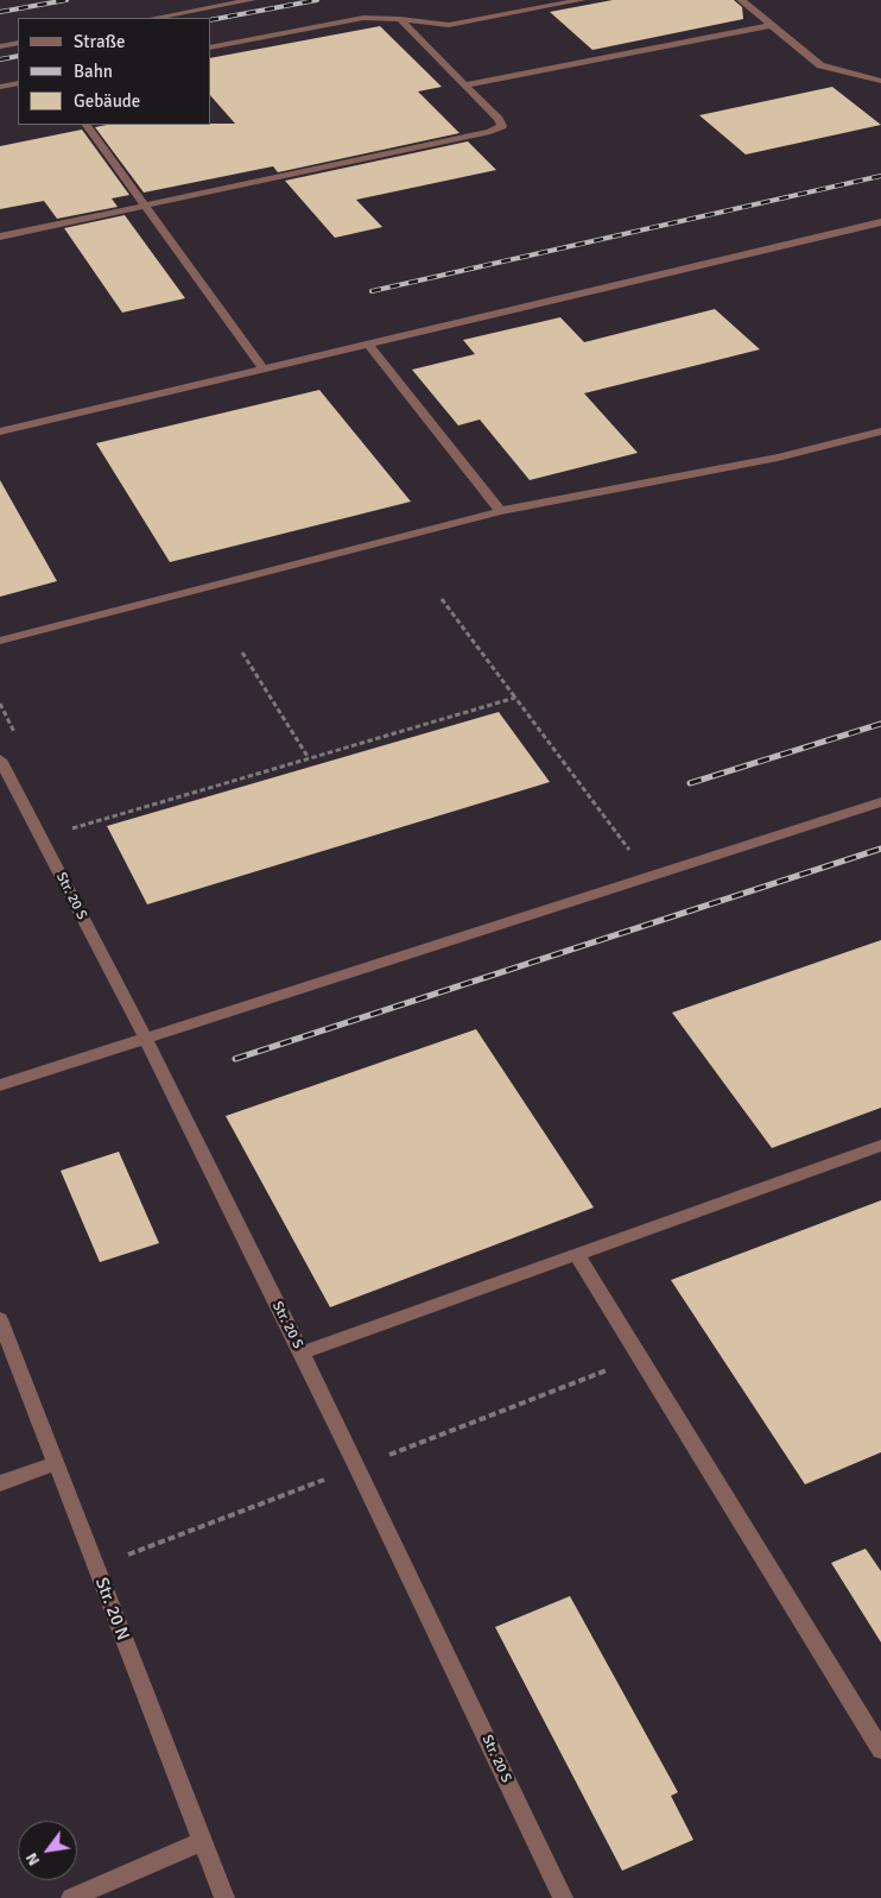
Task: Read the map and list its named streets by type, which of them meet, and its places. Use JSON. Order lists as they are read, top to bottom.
{
  "streets": {
    "lane": ["Str. 20 S", "Str. 20 N"]
  },
  "legend": ["Straße", "Bahn", "Gebäude"],
  "north": "bottom left"
}
